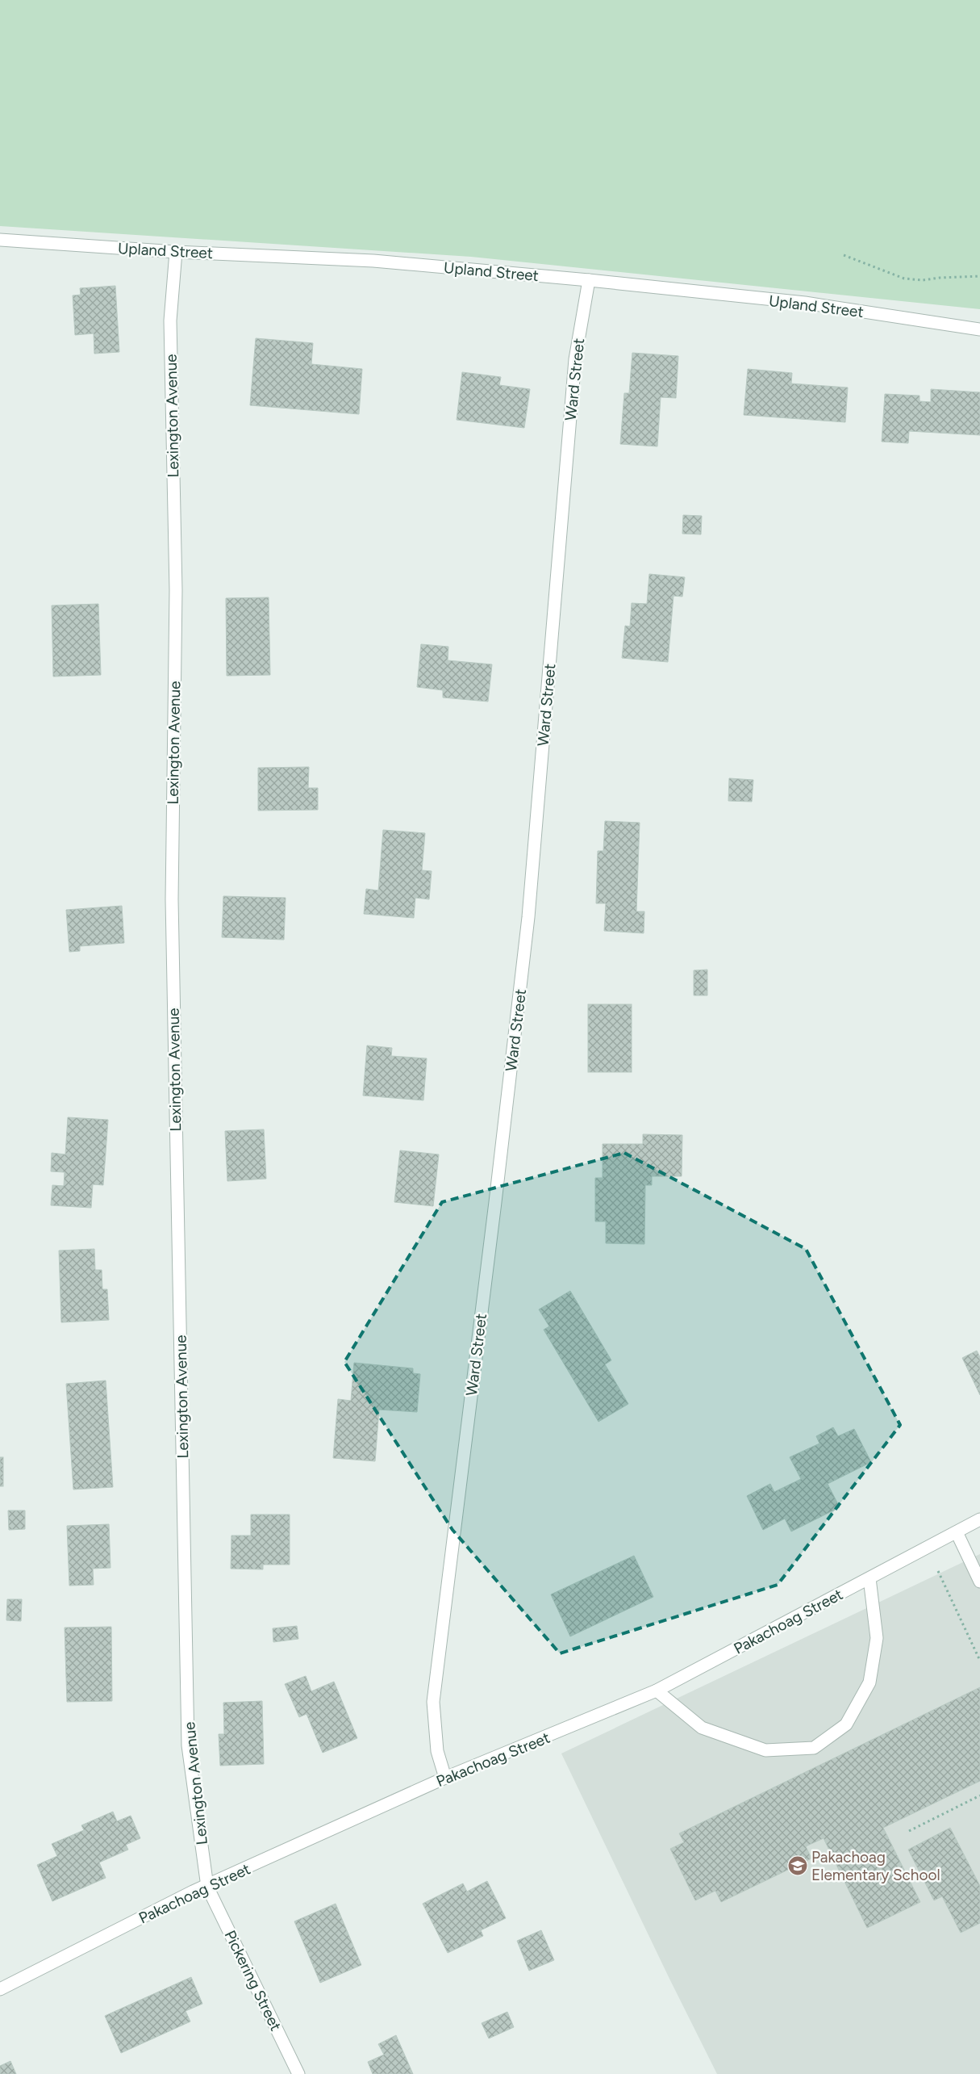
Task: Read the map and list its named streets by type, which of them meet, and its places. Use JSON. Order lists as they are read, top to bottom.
{
  "streets": {
    "street": [
      "Upland Street",
      "Ward Street",
      "Lexington Avenue",
      "Pakachoag Street",
      "Pickering Street"
    ]
  },
  "crossings": [
    ["Upland Street", "Ward Street"],
    ["Upland Street", "Lexington Avenue"],
    ["Ward Street", "Pakachoag Street"],
    ["Lexington Avenue", "Pakachoag Street"],
    ["Lexington Avenue", "Pickering Street"],
    ["Pakachoag Street", "Pickering Street"]
  ],
  "places": {
    "school or university": ["Pakachoag Elementary School"]
  }
}
